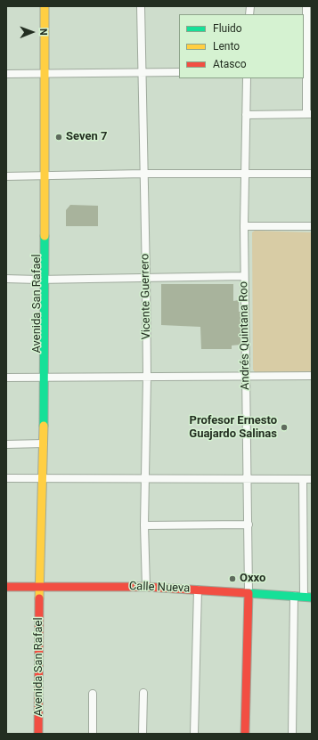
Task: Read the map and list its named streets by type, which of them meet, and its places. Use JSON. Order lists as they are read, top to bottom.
{
  "streets": {
    "street": [
      "Vicente Guerrero",
      "Avenida San Rafael",
      "Andrés Quintana Roo",
      "Calle Nueva"
    ]
  },
  "crossings": [
    ["Vicente Guerrero", "Calle Nueva"],
    ["Avenida San Rafael", "Calle Nueva"],
    ["Andrés Quintana Roo", "Calle Nueva"]
  ],
  "places": ["Seven 7", "Profesor Ernesto Guajardo Salinas", "Oxxo"],
  "legend": ["Fluido", "Lento", "Atasco"],
  "north": "right"
}
